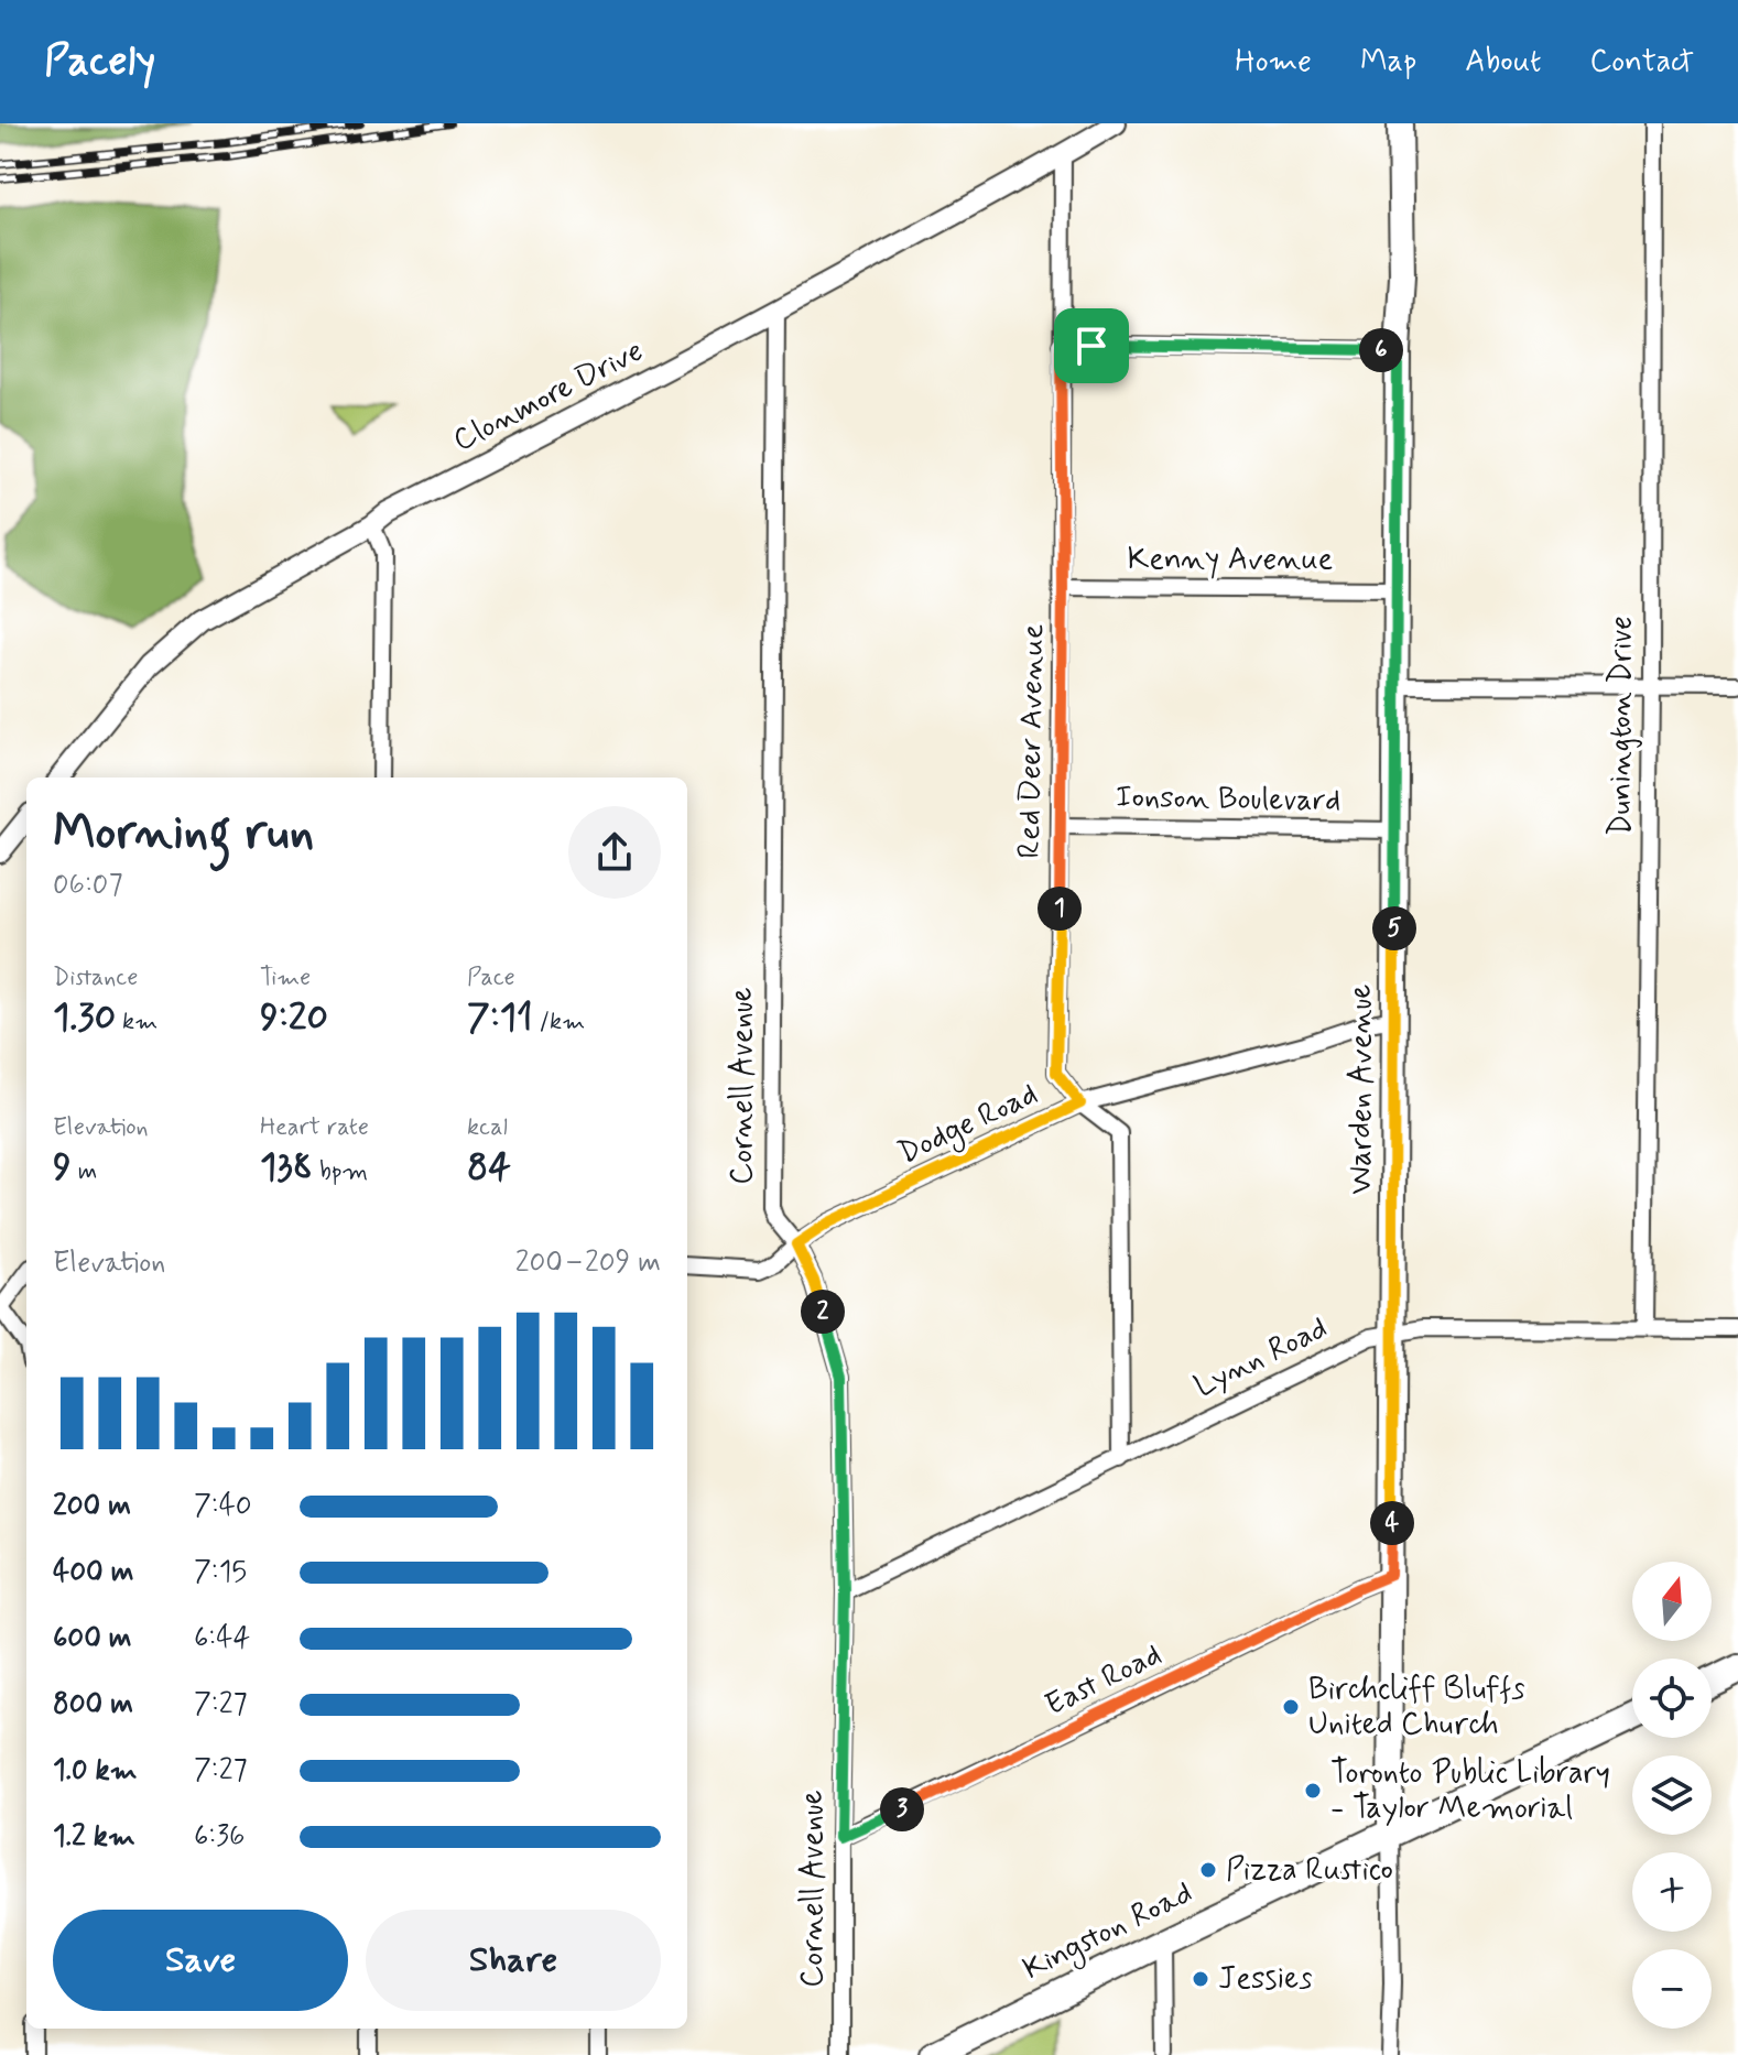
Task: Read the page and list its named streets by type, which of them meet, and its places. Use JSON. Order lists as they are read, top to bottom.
{
  "streets": {
    "main road": ["Warden Avenue", "Kingston Road"],
    "street": [
      "Clonmore Drive",
      "Kenny Avenue",
      "Dunington Drive",
      "Red Deer Avenue",
      "Ionson Boulevard",
      "Cornell Avenue",
      "Dodge Road",
      "Lynn Road",
      "East Road"
    ]
  },
  "crossings": [
    ["Clonmore Drive", "Red Deer Avenue"],
    ["Clonmore Drive", "Cornell Avenue"],
    ["Kenny Avenue", "Red Deer Avenue"],
    ["Kenny Avenue", "Warden Avenue"],
    ["Dunington Drive", "Lynn Road"],
    ["Red Deer Avenue", "Ionson Boulevard"],
    ["Red Deer Avenue", "Dodge Road"],
    ["Red Deer Avenue", "Lynn Road"],
    ["Ionson Boulevard", "Warden Avenue"],
    ["Cornell Avenue", "Dodge Road"],
    ["Cornell Avenue", "Lynn Road"],
    ["Cornell Avenue", "East Road"],
    ["Warden Avenue", "Dodge Road"],
    ["Warden Avenue", "Lynn Road"],
    ["Warden Avenue", "East Road"],
    ["Warden Avenue", "Kingston Road"]
  ],
  "places": [
    "Birchcliff Bluffs United Church",
    "Toronto Public Library - Taylor Memorial",
    "Pizza Rustico",
    "Jessies"
  ],
  "north": "top",
  "page": {
    "header": "Pacely",
    "nav": [
      "Home",
      "Map",
      "About",
      "Contact"
    ],
    "pins": [
      "6",
      "1",
      "5",
      "2",
      "4",
      "3"
    ],
    "heading": ["Morning run", "06:07"],
    "stats": [
      ["Distance", "1.30 km"],
      ["Time", "9:20"],
      ["Pace", "7:11 /km"],
      ["Elevation", "9 m"],
      ["Heart rate", "138 bpm"],
      ["kcal", "84"]
    ],
    "chart": ["Elevation", "200–209 m"],
    "list": [
      {
        "name": "200 m",
        "note": "7:40"
      },
      {
        "name": "400 m",
        "note": "7:15"
      },
      {
        "name": "600 m",
        "note": "6:44"
      },
      {
        "name": "800 m",
        "note": "7:27"
      },
      {
        "name": "1.0 km",
        "note": "7:27"
      },
      {
        "name": "1.2 km",
        "note": "6:36"
      }
    ],
    "map_buttons": ["+", "−"],
    "buttons": ["Save", "Share"]
  }
}
